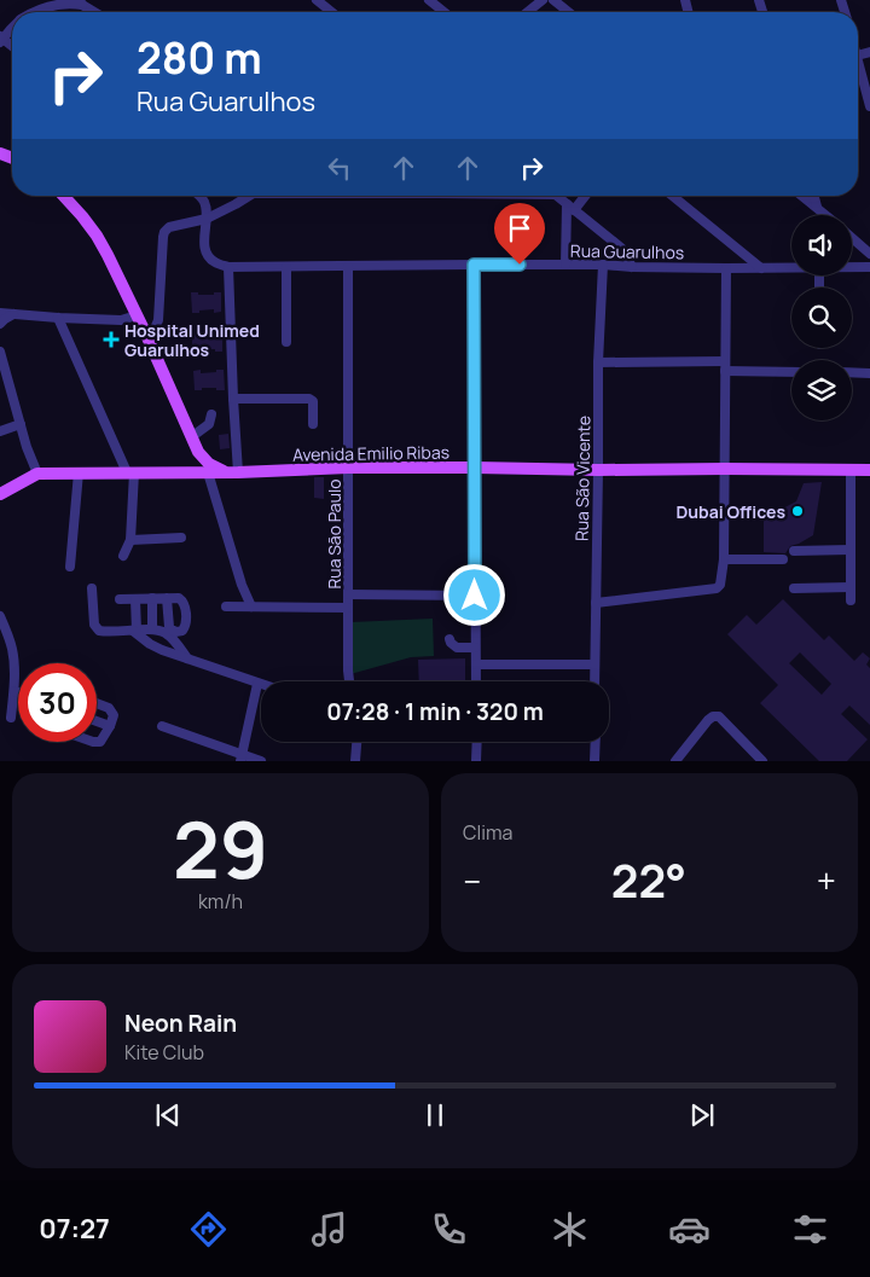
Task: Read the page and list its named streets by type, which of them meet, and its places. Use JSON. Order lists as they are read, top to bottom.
{
  "streets": {
    "main road": ["Avenida Emilio Ribas"],
    "street": ["Rua Guarulhos", "Rua São Vicente", "Rua São Paulo"]
  },
  "crossings": [
    ["Rua Guarulhos", "Rua São Vicente"],
    ["Rua Guarulhos", "Rua São Paulo"],
    ["Avenida Emilio Ribas", "Rua São Vicente"],
    ["Avenida Emilio Ribas", "Rua São Paulo"]
  ],
  "places": {
    "health": ["Hospital Unimed Guarulhos"],
    "other": ["Dubai Offices"]
  },
  "page": {
    "turn": ["280 m", "Rua Guarulhos"],
    "limit": "30",
    "trip": "07:28 · 1 min · 320 m",
    "tile": [
      ["29", "km/h"],
      "Clima"
    ],
    "heat": ["−", "22°", "+"],
    "song": ["Neon Rain", "Kite Club"],
    "tabs": "07:27"
  }
}
